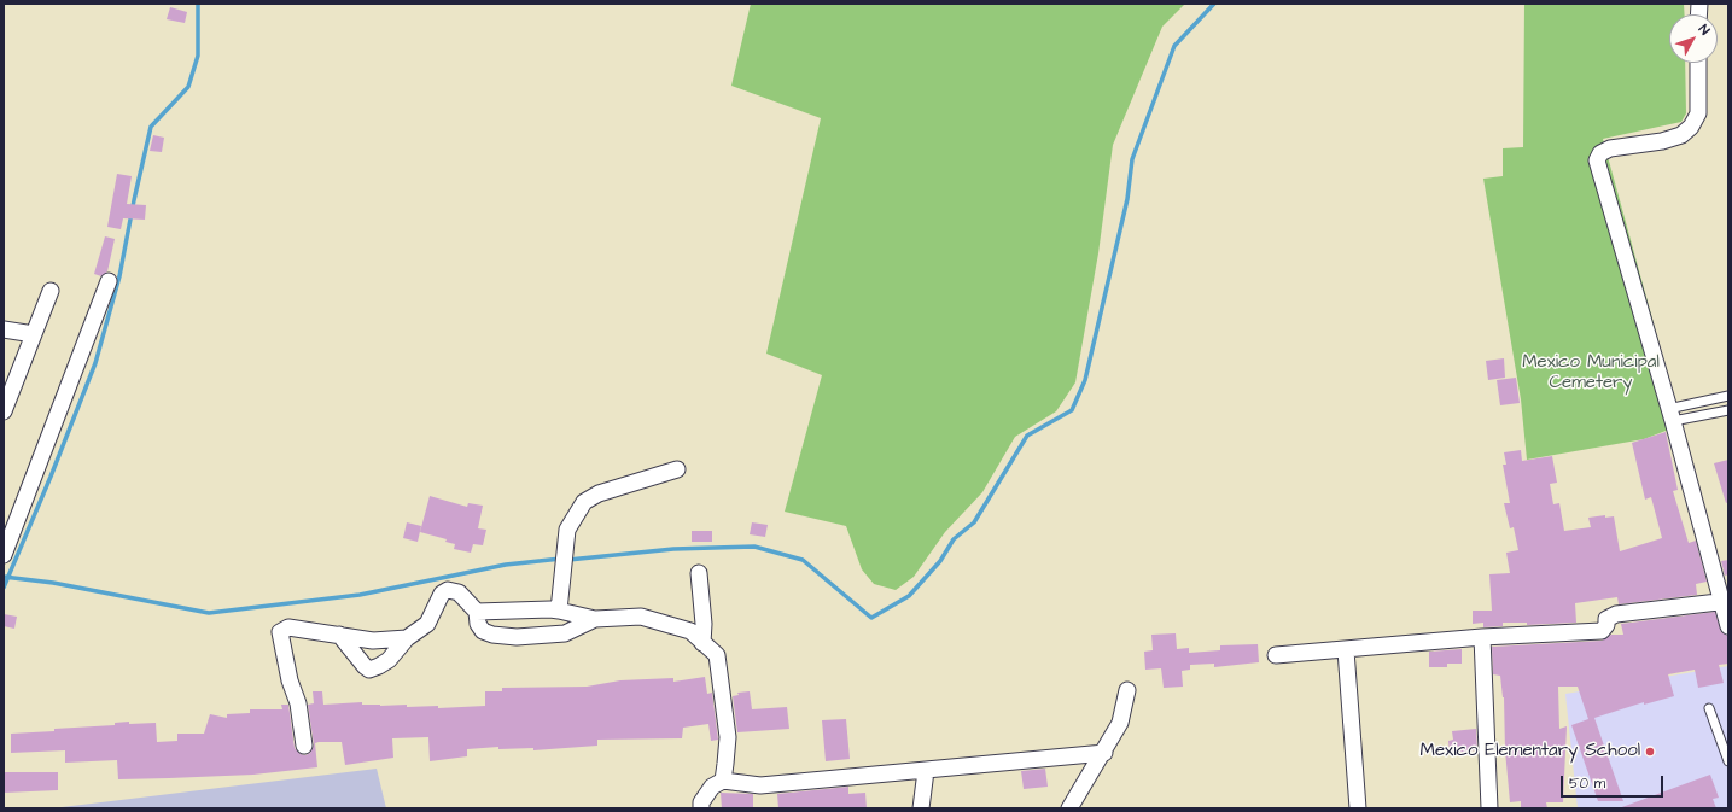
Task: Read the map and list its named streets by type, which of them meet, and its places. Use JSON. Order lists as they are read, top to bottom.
{
  "parks": ["Mexico Municipal Cemetery"],
  "places": ["Mexico Elementary School"],
  "scale_bar": "50 m",
  "north": "top right"
}
